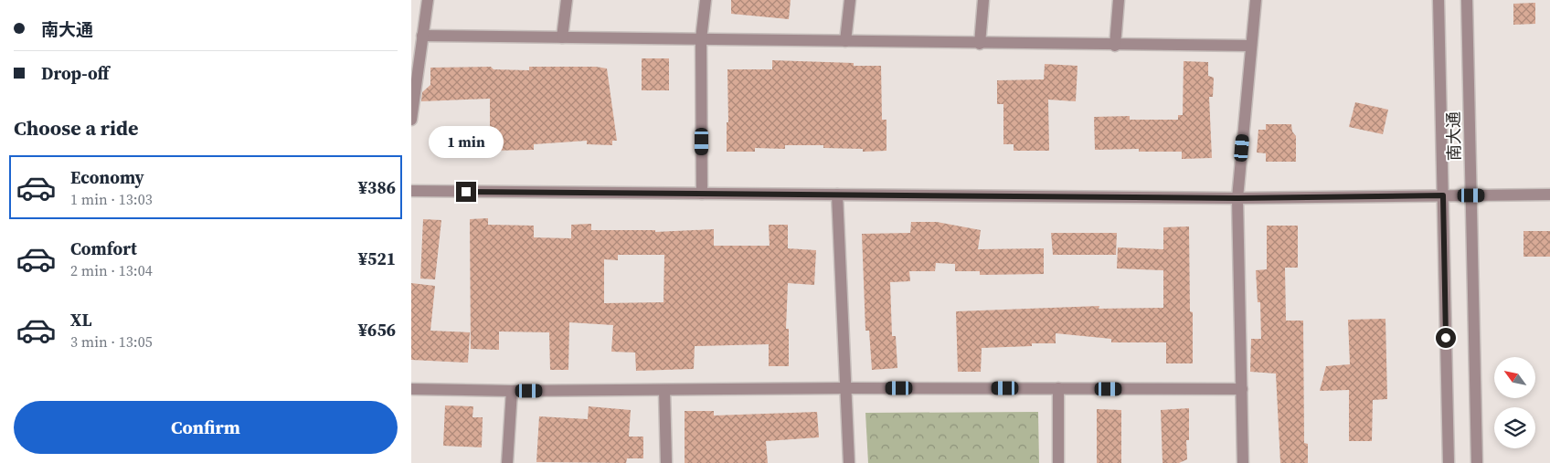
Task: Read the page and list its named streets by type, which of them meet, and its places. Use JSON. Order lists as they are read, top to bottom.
{
  "streets": {
    "street": ["南大通"]
  },
  "north": "top left",
  "page": {
    "banner": ["南大通", "Drop-off"],
    "heading": "Choose a ride",
    "bubble": "1 min",
    "list": [
      {
        "name": "Economy",
        "note": "1 min · 13:03",
        "value": "¥386"
      },
      {
        "name": "Comfort",
        "note": "2 min · 13:04",
        "value": "¥521"
      },
      {
        "name": "XL",
        "note": "3 min · 13:05",
        "value": "¥656"
      }
    ],
    "buttons": "Confirm"
  }
}
